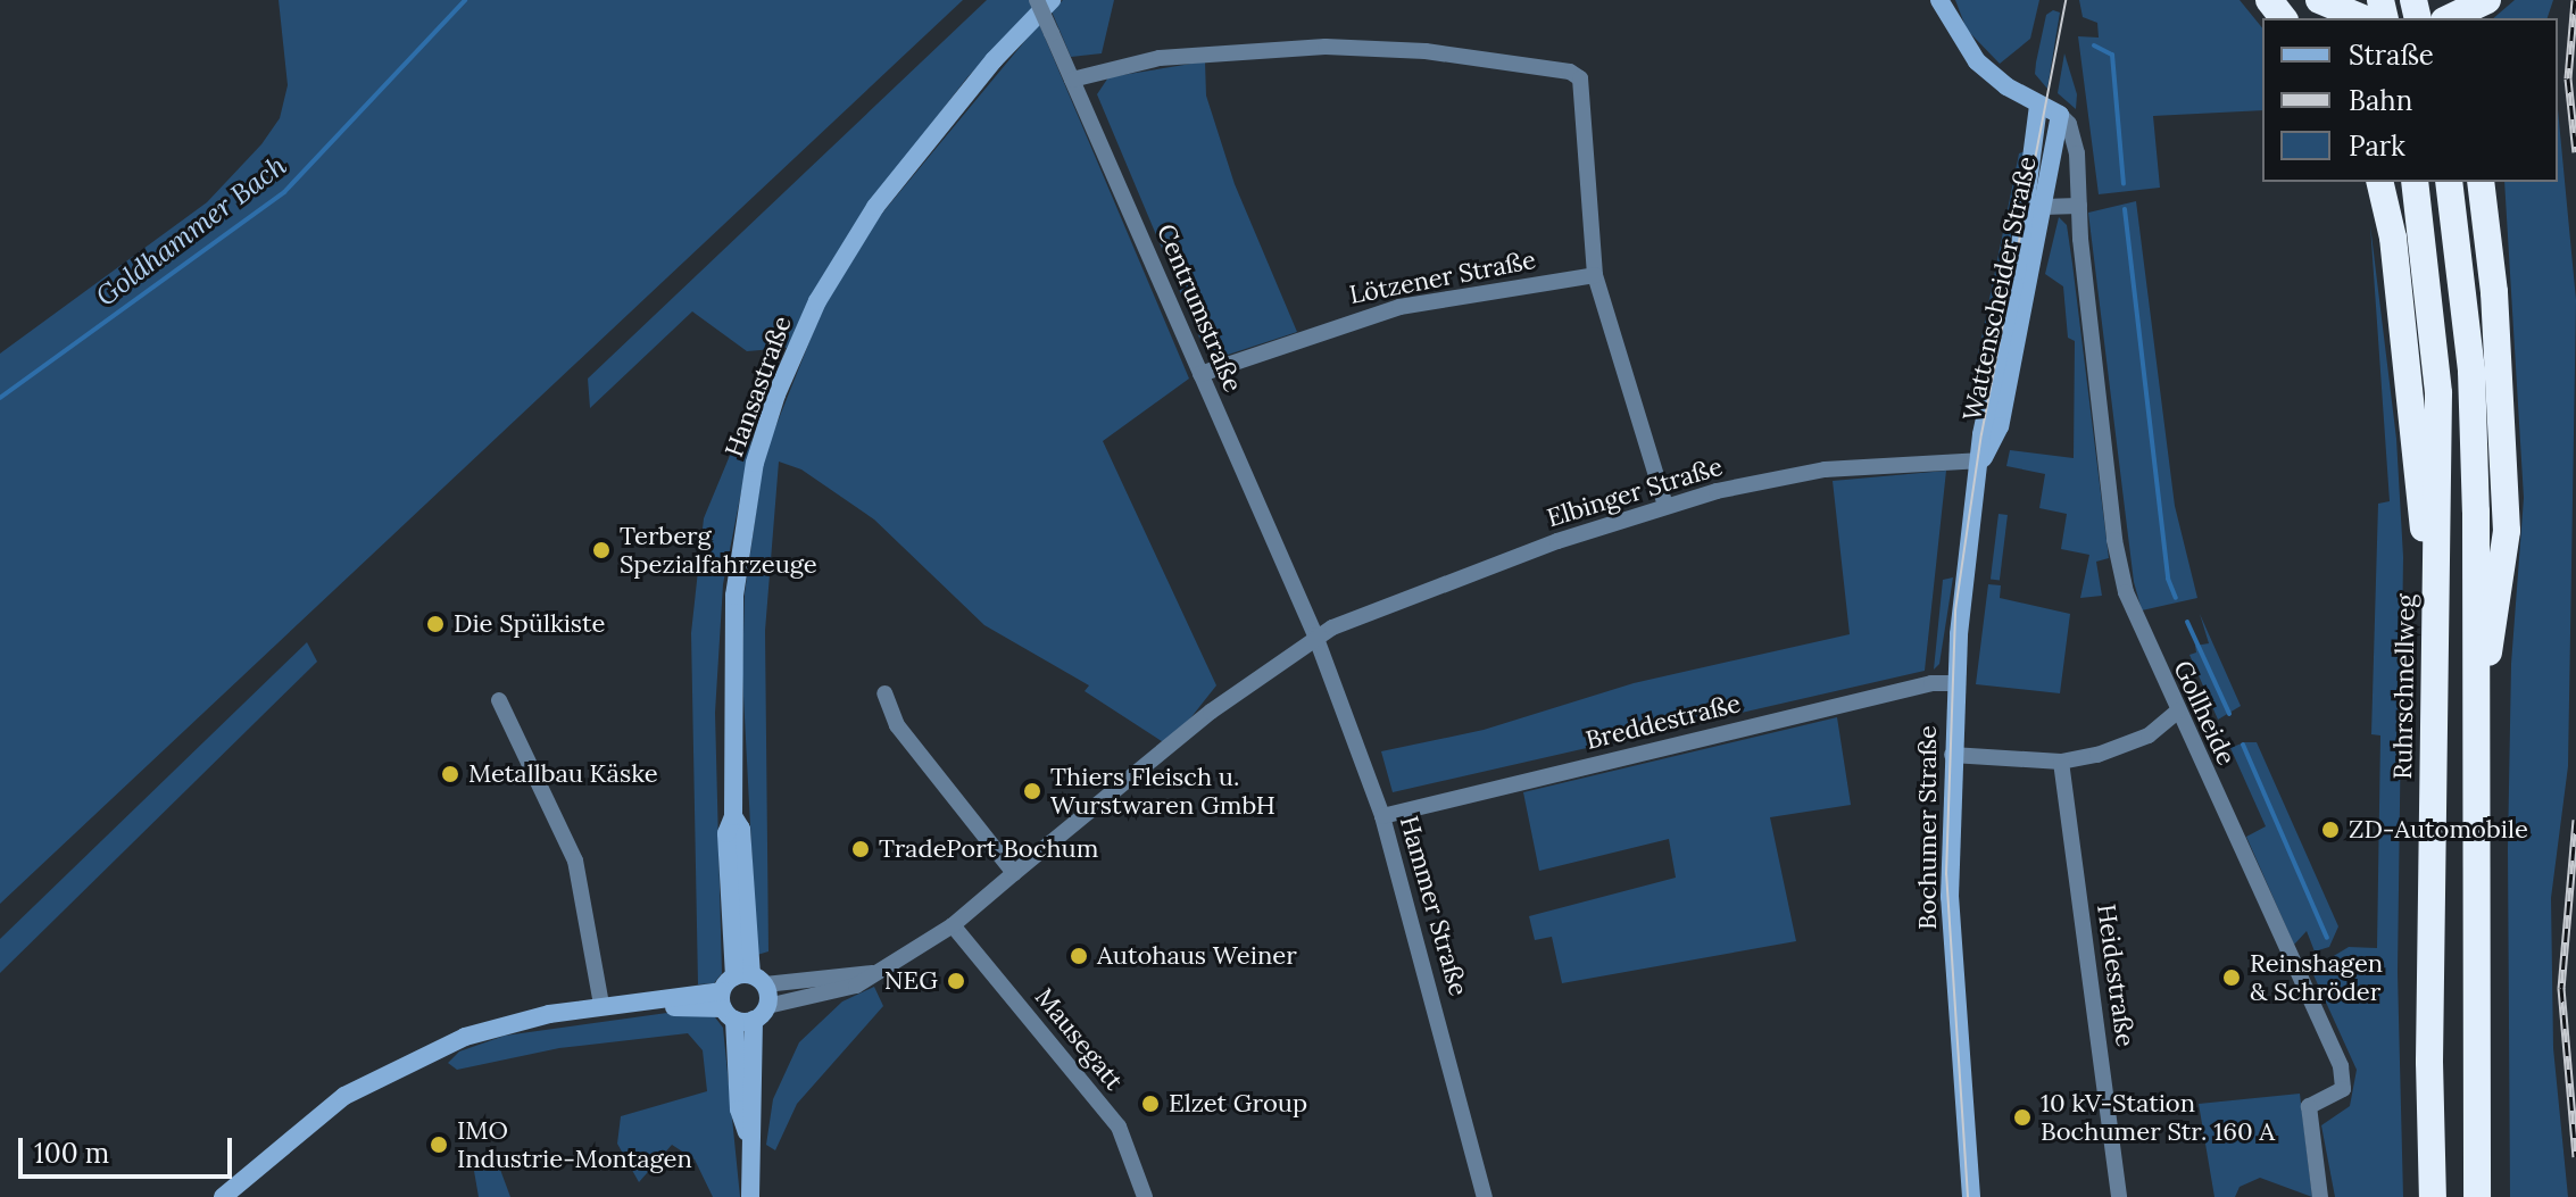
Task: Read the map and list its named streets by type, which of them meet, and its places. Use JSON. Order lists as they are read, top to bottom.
{
  "streets": {
    "highway": ["Ruhrschnellweg"],
    "street": [
      "Lötzener Straße",
      "Wattenscheider Straße",
      "Centrumstraße",
      "Hansastraße",
      "Elbinger Straße",
      "Gollheide",
      "Breddestraße",
      "Bochumer Straße",
      "Hammer Straße",
      "Heidestraße",
      "Mausegatt"
    ]
  },
  "crossings": [
    ["Lötzener Straße", "Centrumstraße"],
    ["Wattenscheider Straße", "Elbinger Straße"],
    ["Wattenscheider Straße", "Gollheide"],
    ["Wattenscheider Straße", "Bochumer Straße"],
    ["Centrumstraße", "Elbinger Straße"],
    ["Centrumstraße", "Hammer Straße"],
    ["Elbinger Straße", "Bochumer Straße"],
    ["Elbinger Straße", "Hammer Straße"],
    ["Breddestraße", "Bochumer Straße"],
    ["Breddestraße", "Hammer Straße"]
  ],
  "water": ["Goldhammer Bach"],
  "places": [
    "Terberg Spezialfahrzeuge",
    "Die Spülkiste",
    "Metallbau Käske",
    "Thiers Fleisch u. Wurstwaren GmbH",
    "ZD-Automobile",
    "TradePort Bochum",
    "Autohaus Weiner",
    "Reinshagen & Schröder",
    "NEG",
    "Elzet Group",
    "10 kV-Station Bochumer Str. 160 A",
    "IMO Industrie-Montagen"
  ],
  "legend": ["Straße", "Bahn", "Park"],
  "scale_bar": "100 m"
}
